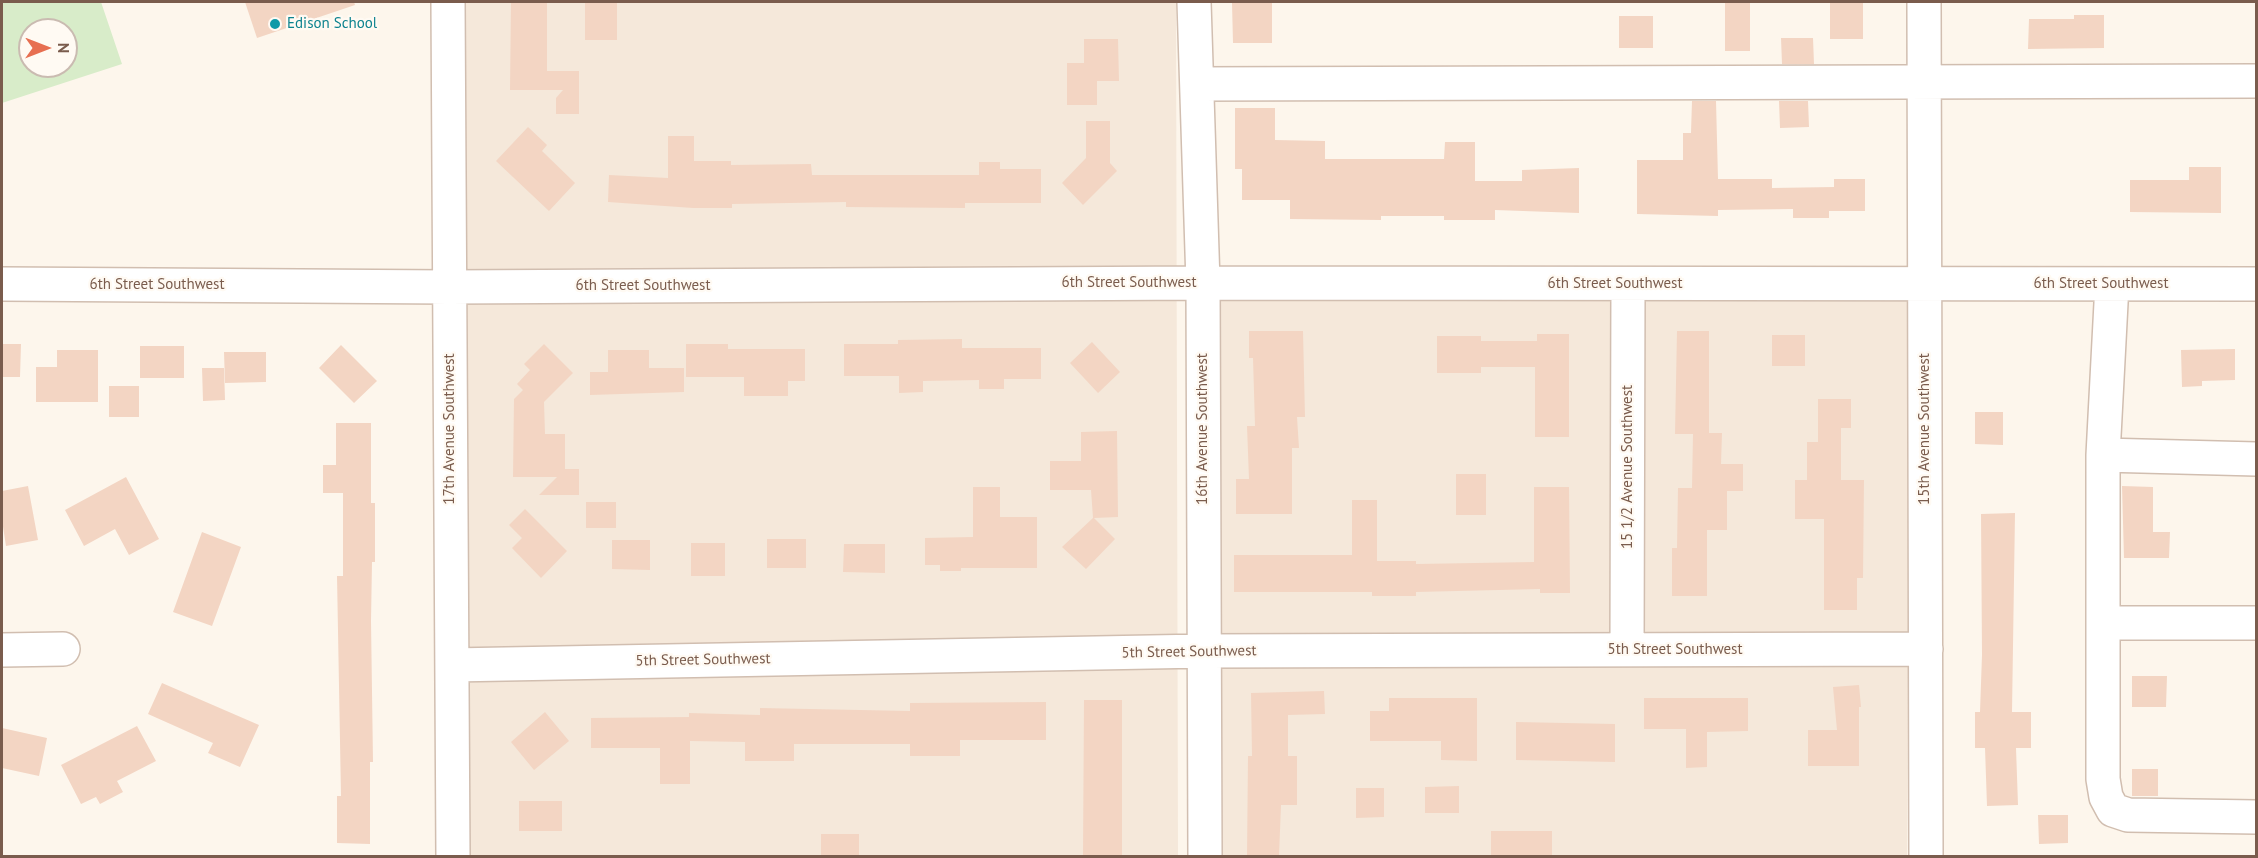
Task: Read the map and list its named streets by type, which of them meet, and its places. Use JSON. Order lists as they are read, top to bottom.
{
  "streets": {
    "street": [
      "6th Street Southwest",
      "17th Avenue Southwest",
      "16th Avenue Southwest",
      "15th Avenue Southwest",
      "15 1/2 Avenue Southwest",
      "5th Street Southwest"
    ]
  },
  "crossings": [
    ["6th Street Southwest", "17th Avenue Southwest"],
    ["6th Street Southwest", "16th Avenue Southwest"],
    ["6th Street Southwest", "15th Avenue Southwest"],
    ["6th Street Southwest", "15 1/2 Avenue Southwest"],
    ["17th Avenue Southwest", "5th Street Southwest"],
    ["16th Avenue Southwest", "5th Street Southwest"],
    ["15th Avenue Southwest", "5th Street Southwest"],
    ["15 1/2 Avenue Southwest", "5th Street Southwest"]
  ],
  "places": ["Edison School"],
  "north": "right"
}
